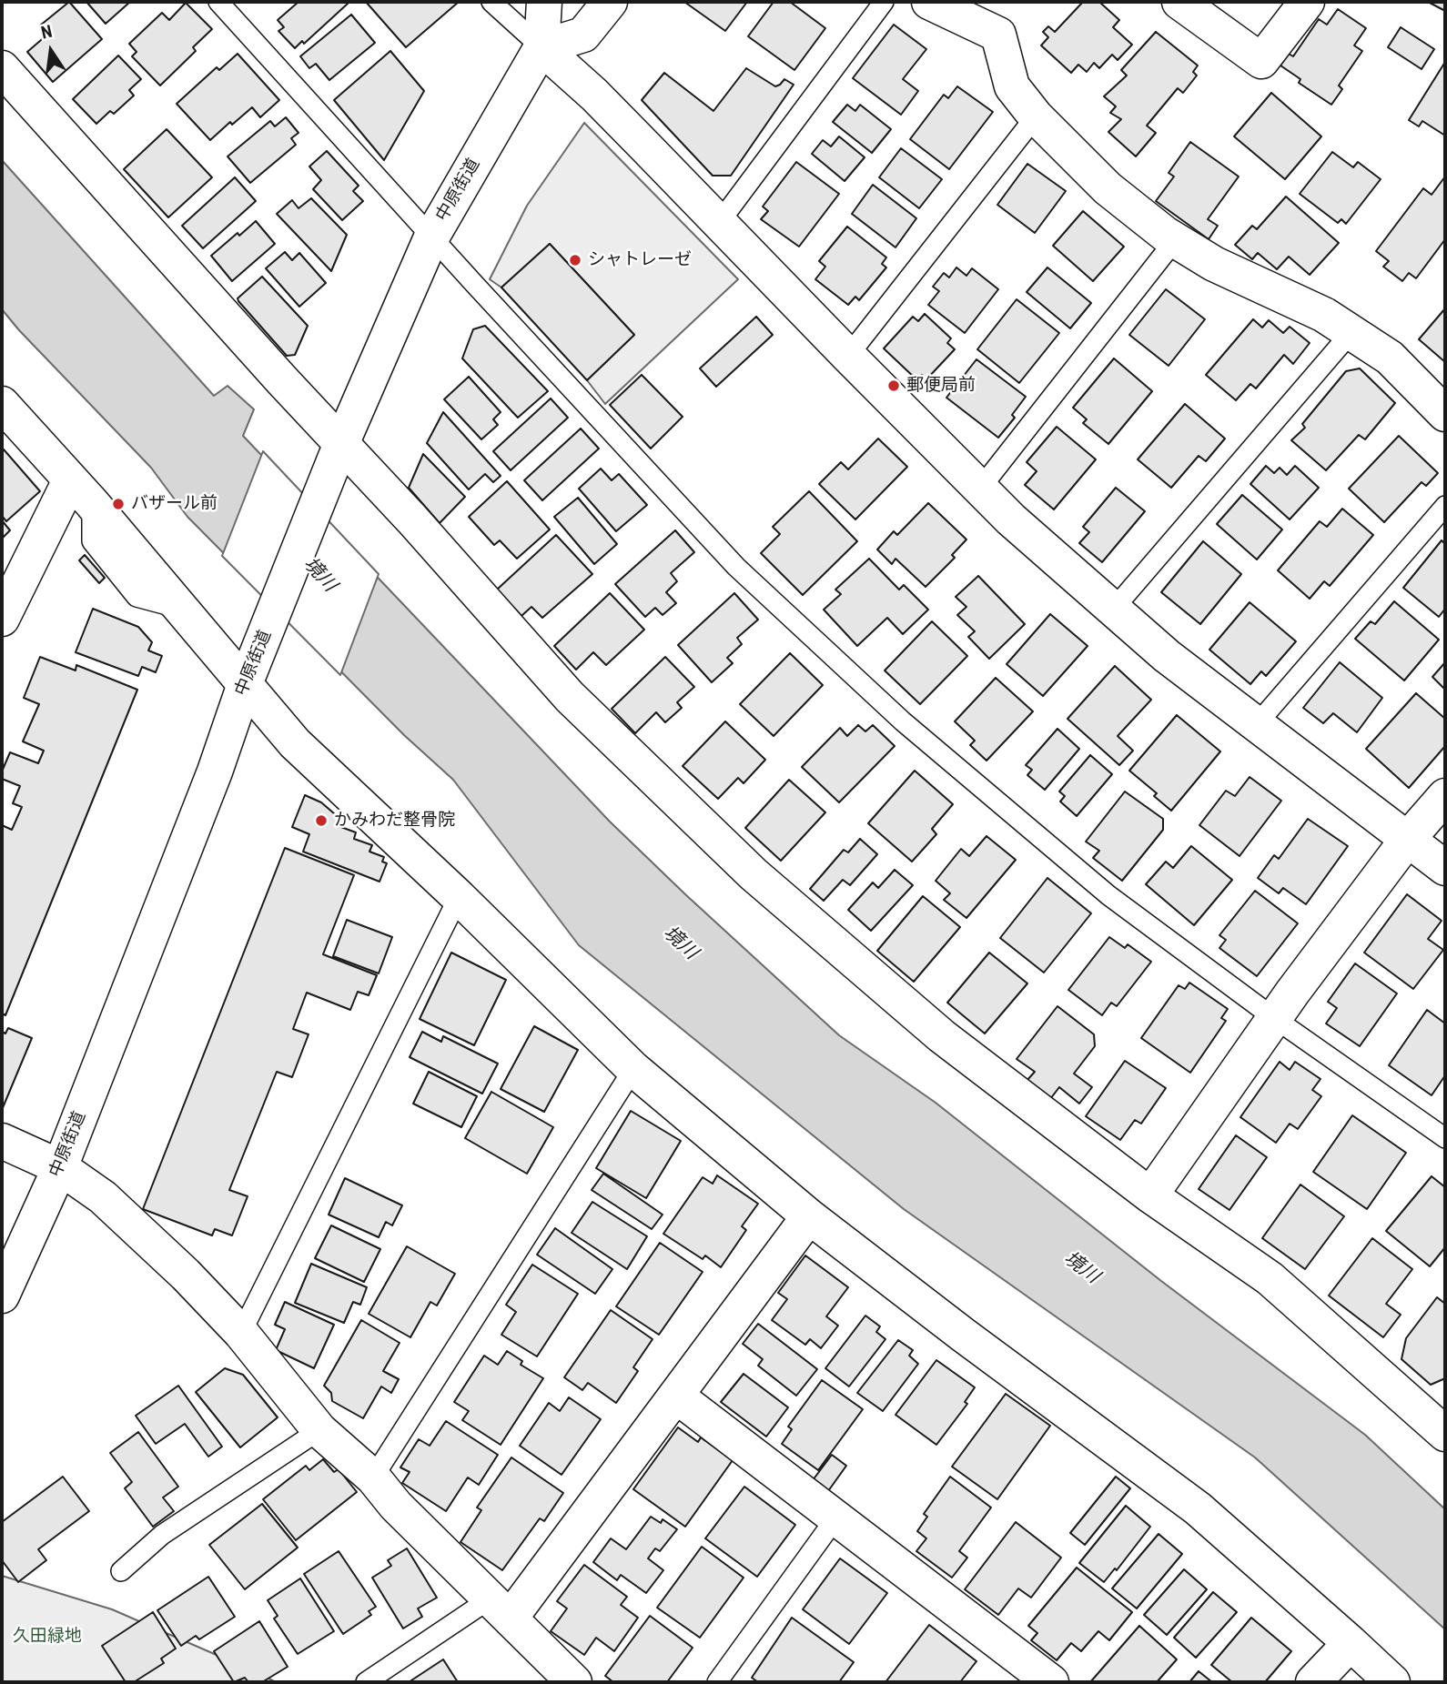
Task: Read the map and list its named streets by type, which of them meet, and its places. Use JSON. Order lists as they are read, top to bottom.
{
  "streets": {
    "street": ["中原街道"]
  },
  "water": ["境川"],
  "parks": ["久田緑地"],
  "places": [
    "シャトレーゼ",
    "郵便局前",
    "バザール前",
    "かみわだ整骨院"
  ],
  "north": "top"
}
